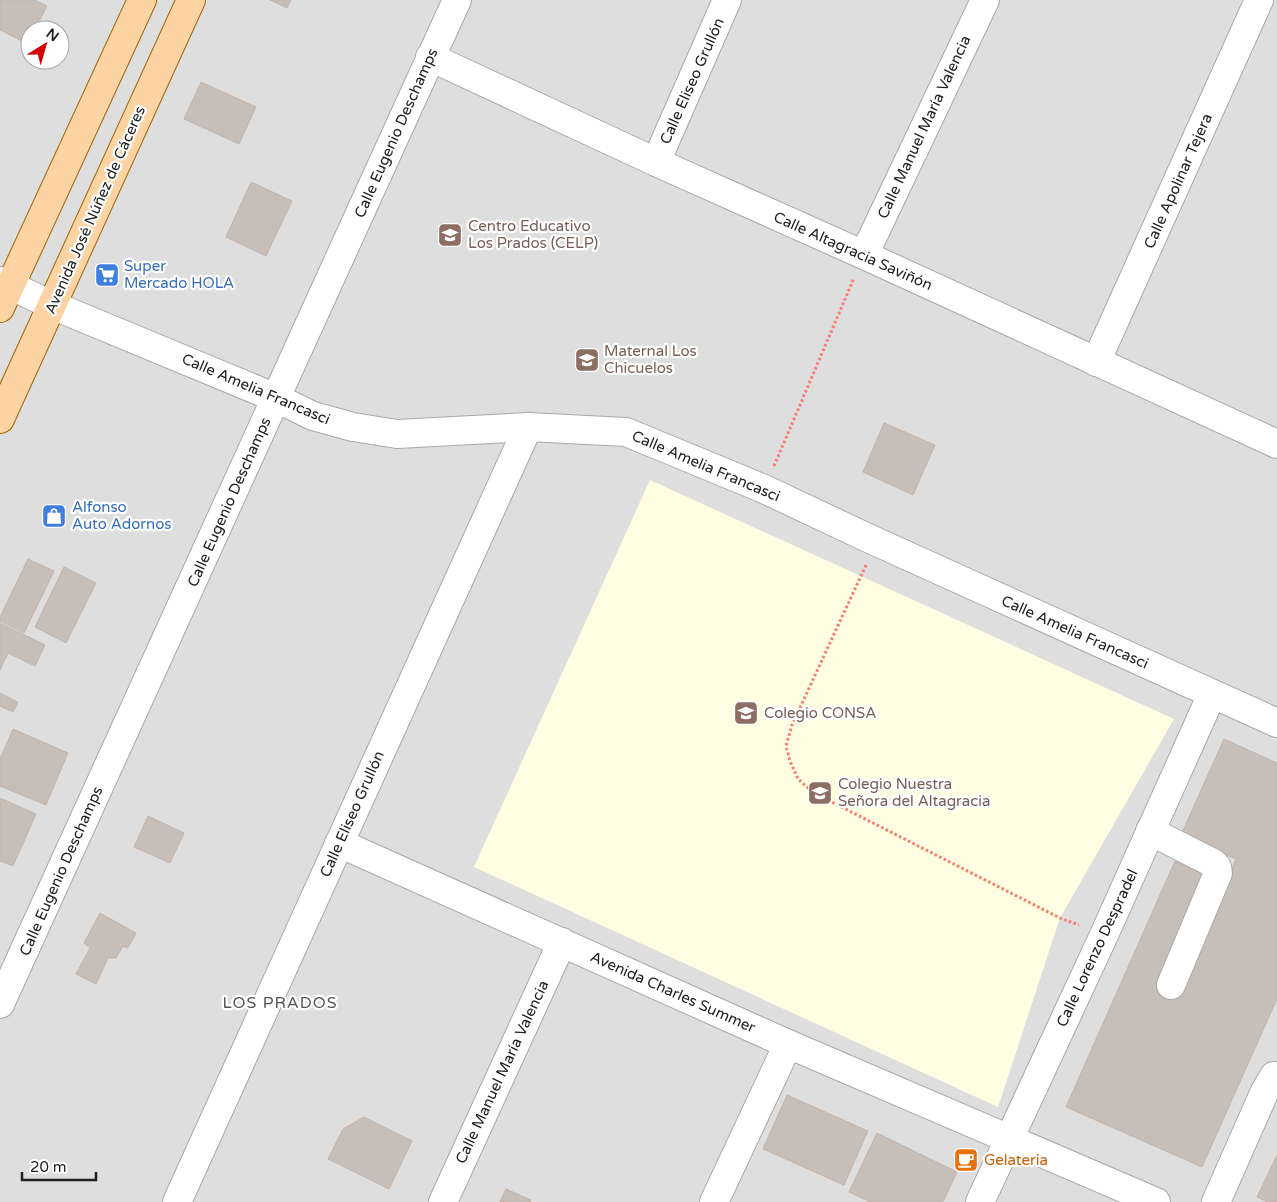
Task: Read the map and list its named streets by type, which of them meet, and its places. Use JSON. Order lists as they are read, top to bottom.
{
  "streets": {
    "main road": ["Avenida José Núñez de Cáceres"],
    "street": [
      "Calle Eliseo Grullón",
      "Calle Manuel María Valencia",
      "Calle Eugenio Deschamps",
      "Calle Apolinar Tejera",
      "Calle Altagracia Saviñón",
      "Calle Amelia Francasci",
      "Calle Lorenzo Despradel",
      "Avenida Charles Summer"
    ]
  },
  "crossings": [
    ["Calle Eliseo Grullón", "Calle Altagracia Saviñón"],
    ["Calle Eliseo Grullón", "Calle Amelia Francasci"],
    ["Calle Eliseo Grullón", "Avenida Charles Summer"],
    ["Calle Manuel María Valencia", "Calle Altagracia Saviñón"],
    ["Calle Manuel María Valencia", "Avenida Charles Summer"],
    ["Calle Eugenio Deschamps", "Calle Altagracia Saviñón"],
    ["Calle Eugenio Deschamps", "Calle Amelia Francasci"],
    ["Calle Apolinar Tejera", "Calle Altagracia Saviñón"],
    ["Avenida José Núñez de Cáceres", "Calle Amelia Francasci"],
    ["Calle Amelia Francasci", "Calle Lorenzo Despradel"],
    ["Calle Lorenzo Despradel", "Avenida Charles Summer"]
  ],
  "districts": ["LOS PRADOS"],
  "places": {
    "school or university": [
      "Centro Educativo Los Prados (CELP)",
      "Maternal Los Chicuelos",
      "Colegio CONSA",
      "Colegio Nuestra Señora del Altagracia"
    ],
    "supermarket": ["Super Mercado HOLA"],
    "shop": ["Alfonso Auto Adornos"],
    "cafe": ["Gelateria"]
  },
  "scale_bar": "20 m",
  "north": "top right"
}
